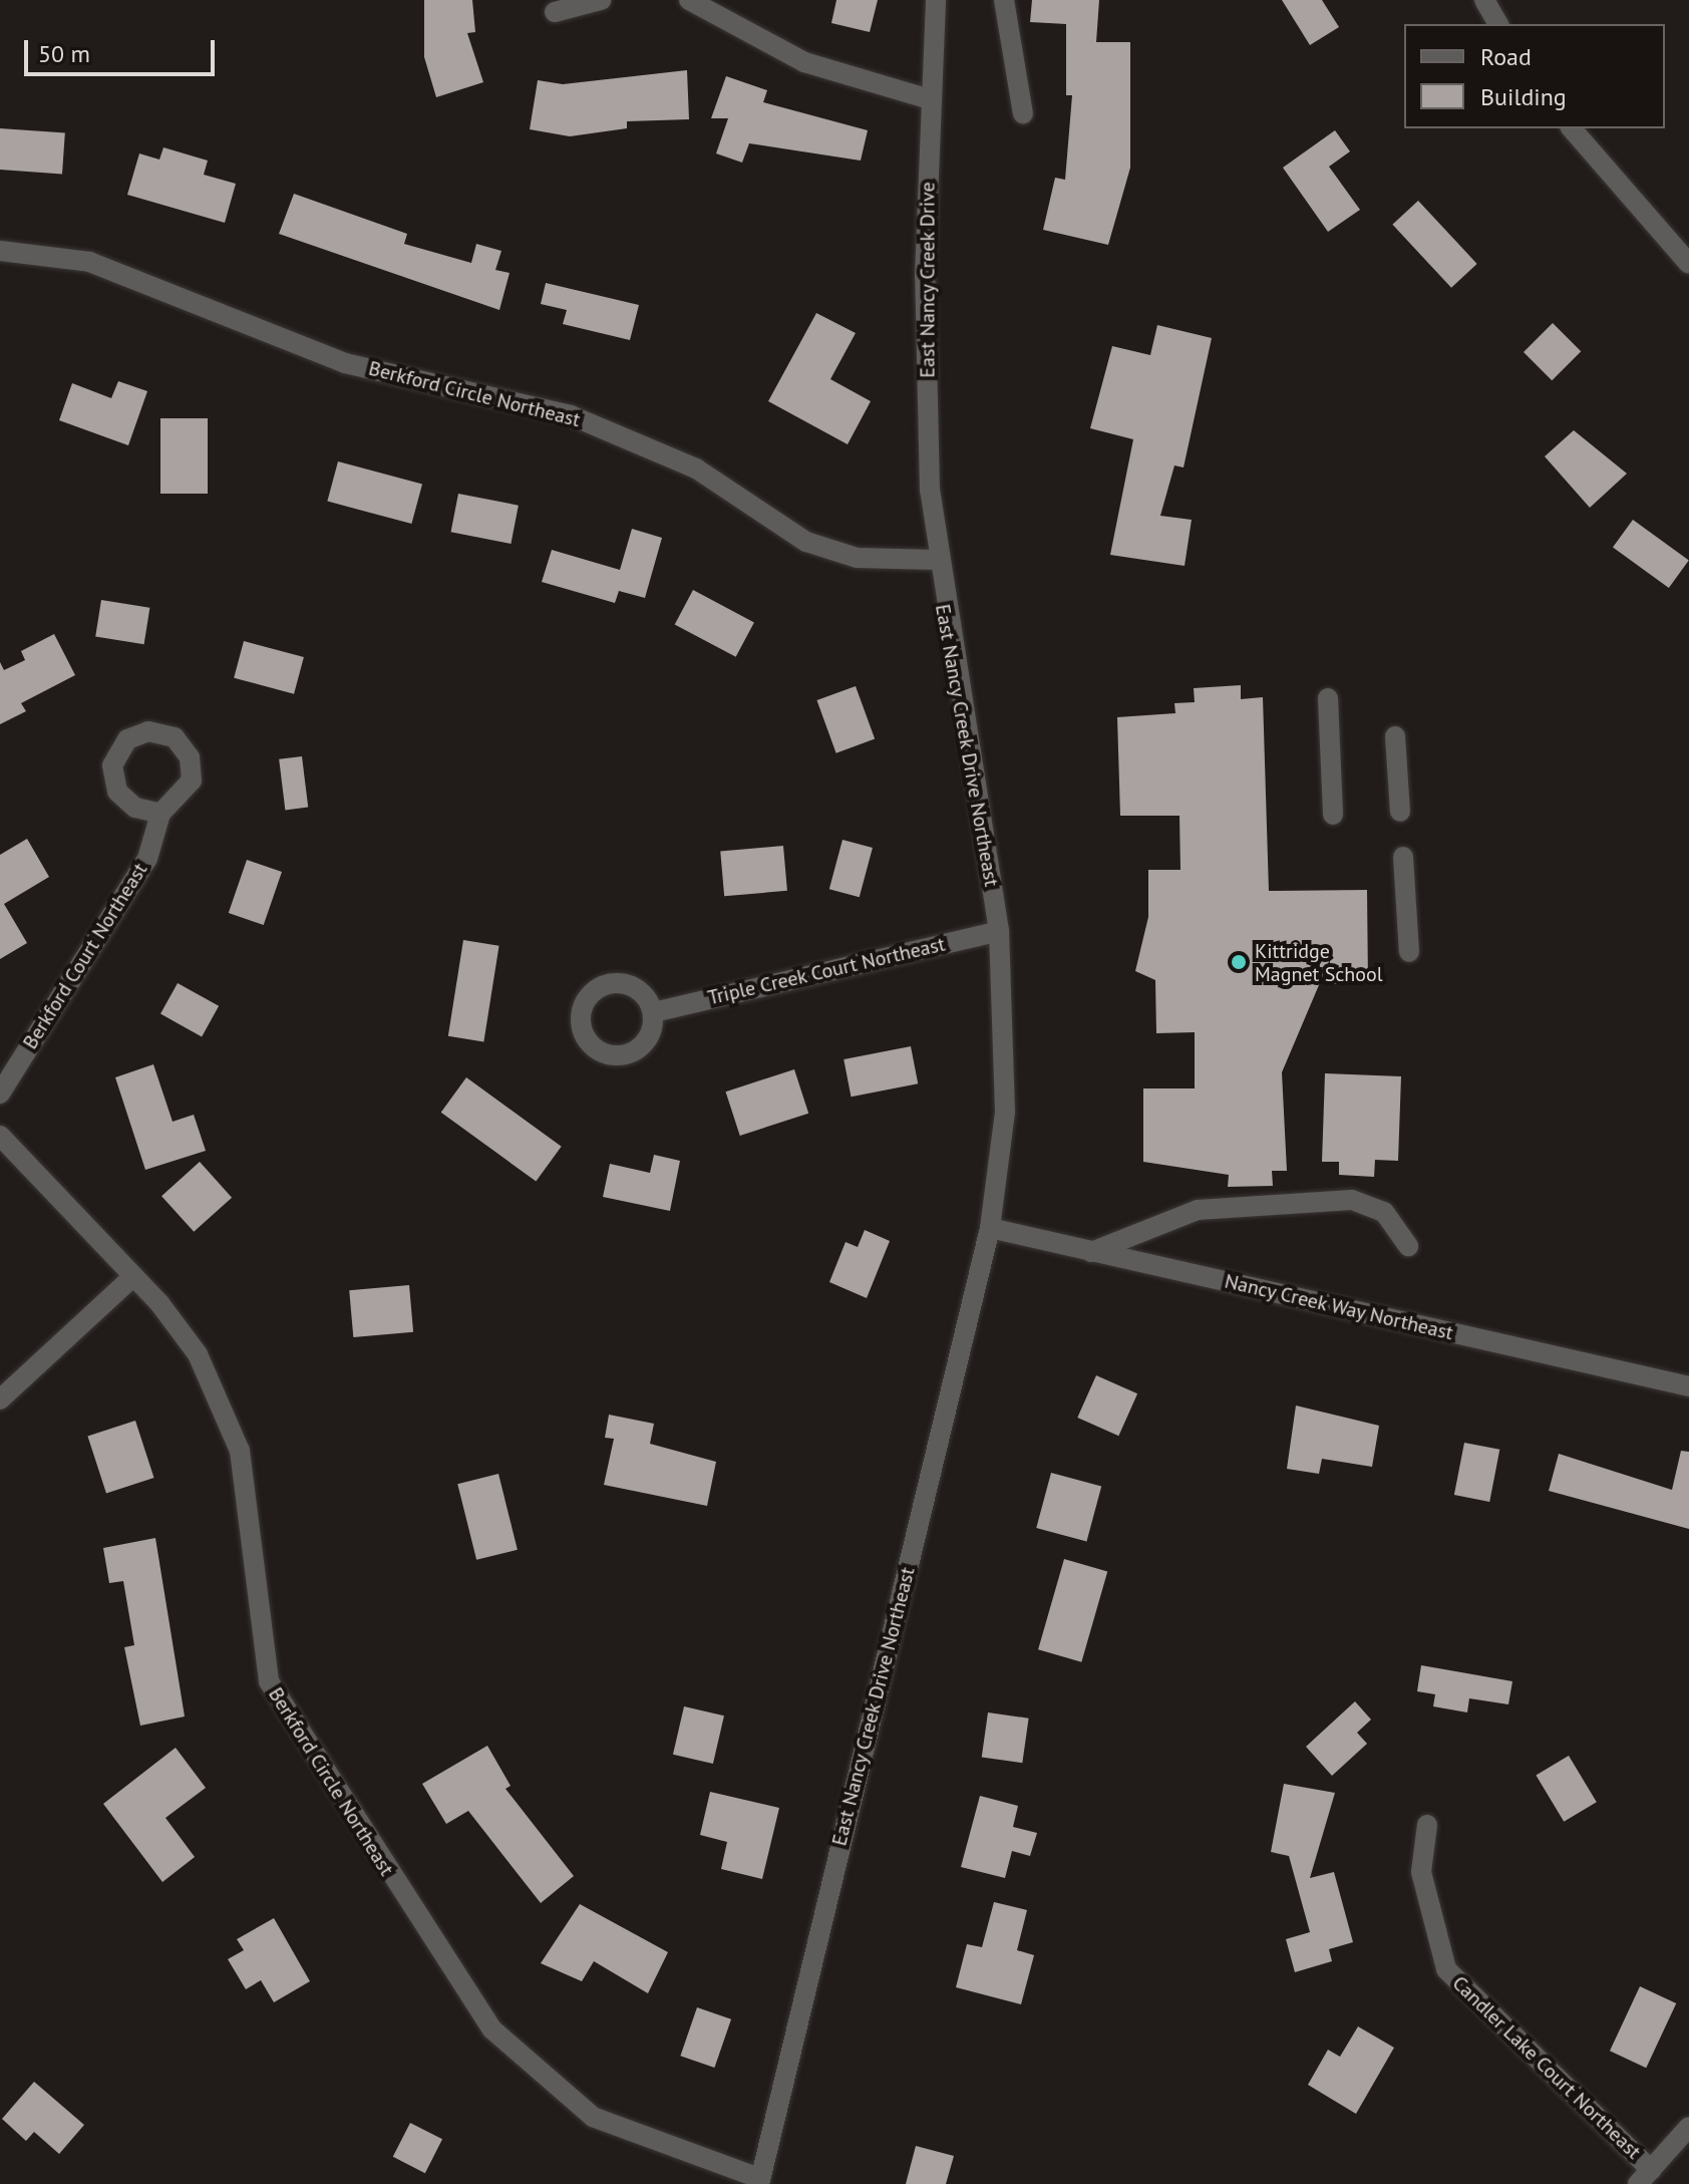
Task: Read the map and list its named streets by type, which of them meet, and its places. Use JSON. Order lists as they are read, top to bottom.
{
  "streets": {
    "street": [
      "East Nancy Creek Drive",
      "Berkford Circle Northeast",
      "East Nancy Creek Drive Northeast",
      "Berkford Court Northeast",
      "Triple Creek Court Northeast",
      "Nancy Creek Way Northeast",
      "Candler Lake Court Northeast"
    ]
  },
  "crossings": [
    ["East Nancy Creek Drive", "Berkford Circle Northeast"],
    ["East Nancy Creek Drive", "East Nancy Creek Drive Northeast"],
    ["Berkford Circle Northeast", "East Nancy Creek Drive Northeast"],
    ["East Nancy Creek Drive Northeast", "Triple Creek Court Northeast"],
    ["East Nancy Creek Drive Northeast", "Nancy Creek Way Northeast"]
  ],
  "places": ["Kittridge Magnet School"],
  "legend": ["Road", "Building"],
  "scale_bar": "50 m"
}
